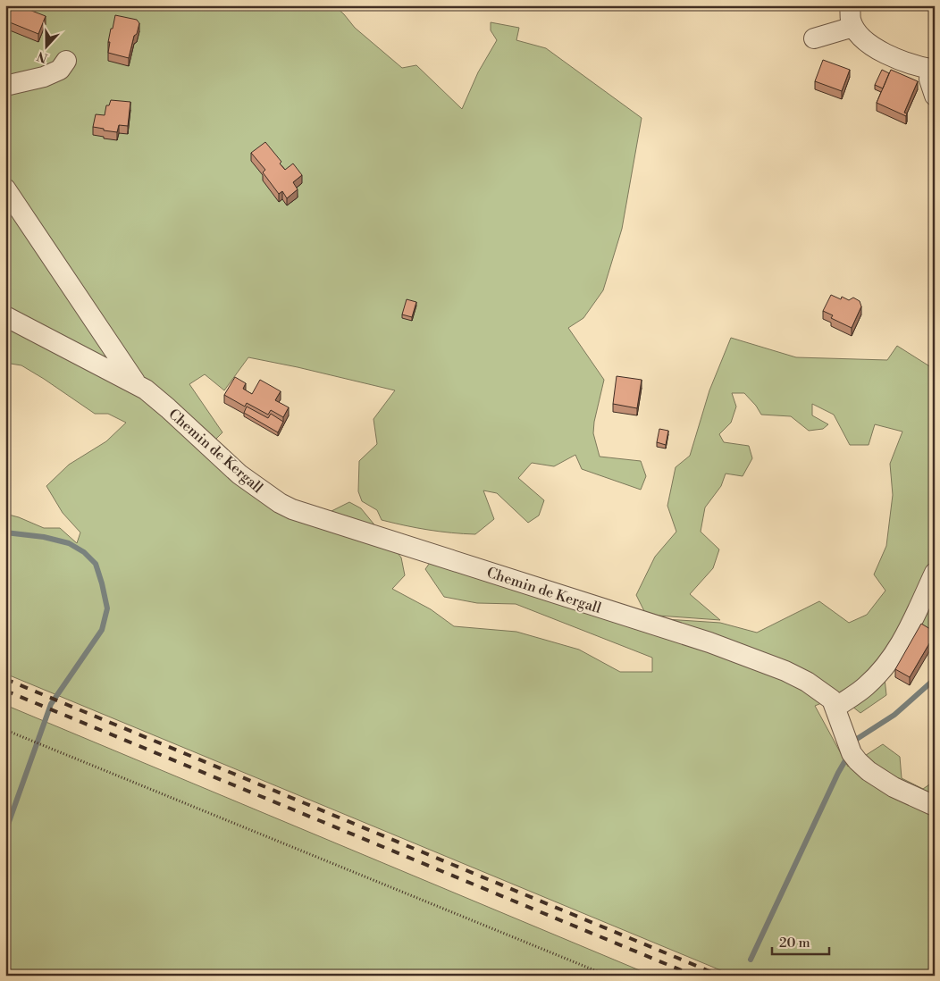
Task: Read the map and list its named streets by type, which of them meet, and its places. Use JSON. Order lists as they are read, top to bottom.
{
  "streets": {
    "street": ["Chemin de Kergall"]
  },
  "scale_bar": "20 m",
  "north": "bottom"
}
